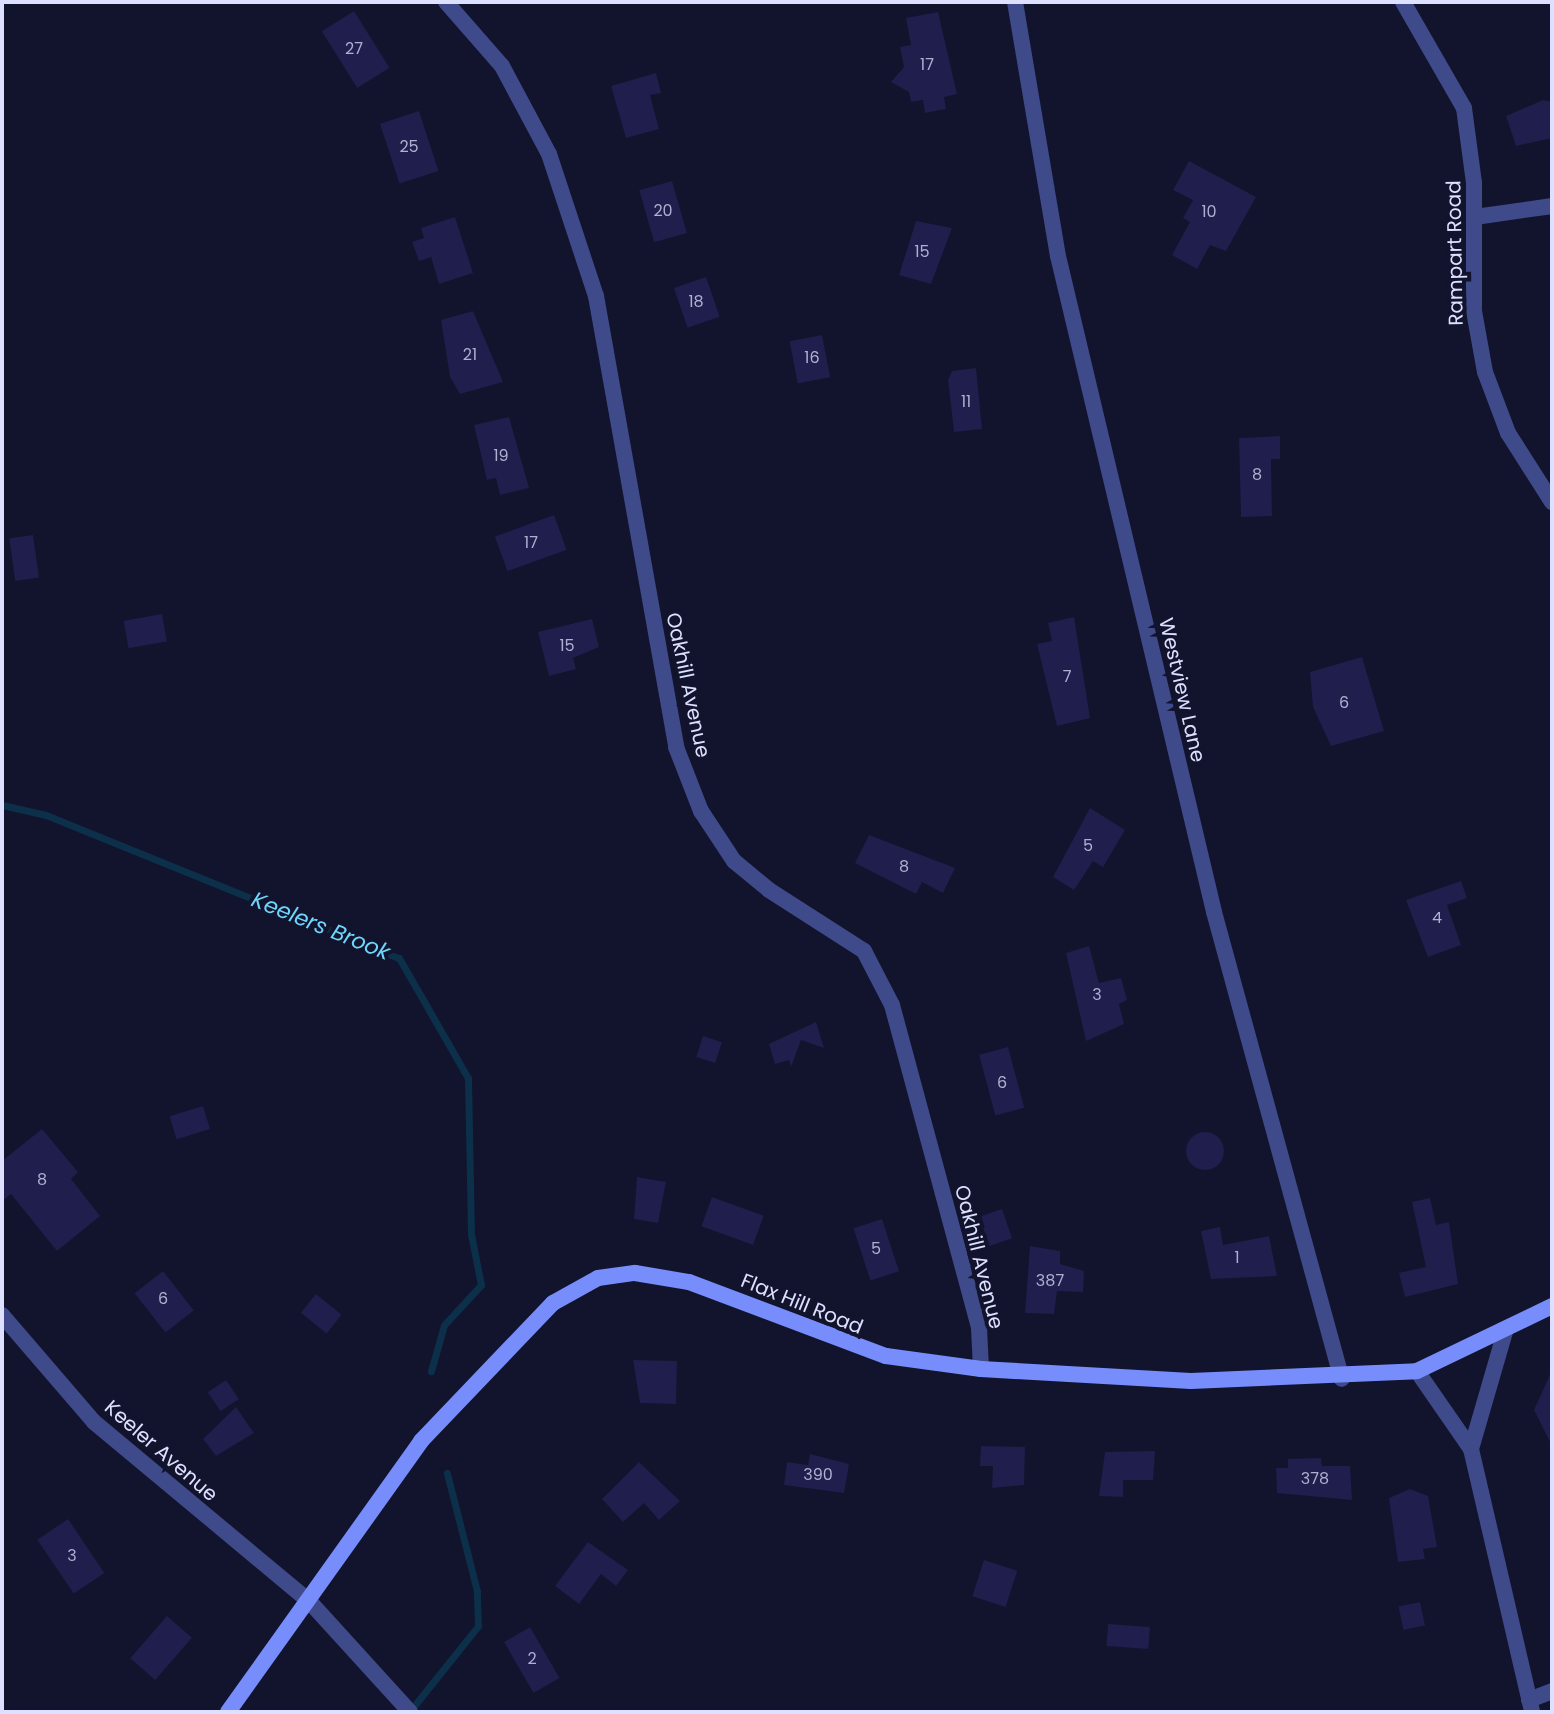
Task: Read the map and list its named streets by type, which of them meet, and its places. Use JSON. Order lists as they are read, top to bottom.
{
  "streets": {
    "main road": ["Flax Hill Road"],
    "street": [
      "Rampart Road",
      "Oakhill Avenue",
      "Westview Lane",
      "Keeler Avenue"
    ]
  },
  "crossings": [
    ["Oakhill Avenue", "Flax Hill Road"],
    ["Westview Lane", "Flax Hill Road"],
    ["Flax Hill Road", "Keeler Avenue"]
  ],
  "water": ["Keelers Brook"],
  "house_numbers": [
    "27",
    "17",
    "25",
    "20",
    "10",
    "15",
    "18",
    "21",
    "16",
    "11",
    "19",
    "8",
    "17",
    "15",
    "7",
    "6",
    "5",
    "8",
    "4",
    "3",
    "6",
    "8",
    "5",
    "1",
    "387",
    "6",
    "390",
    "378",
    "3",
    "2"
  ]
}
